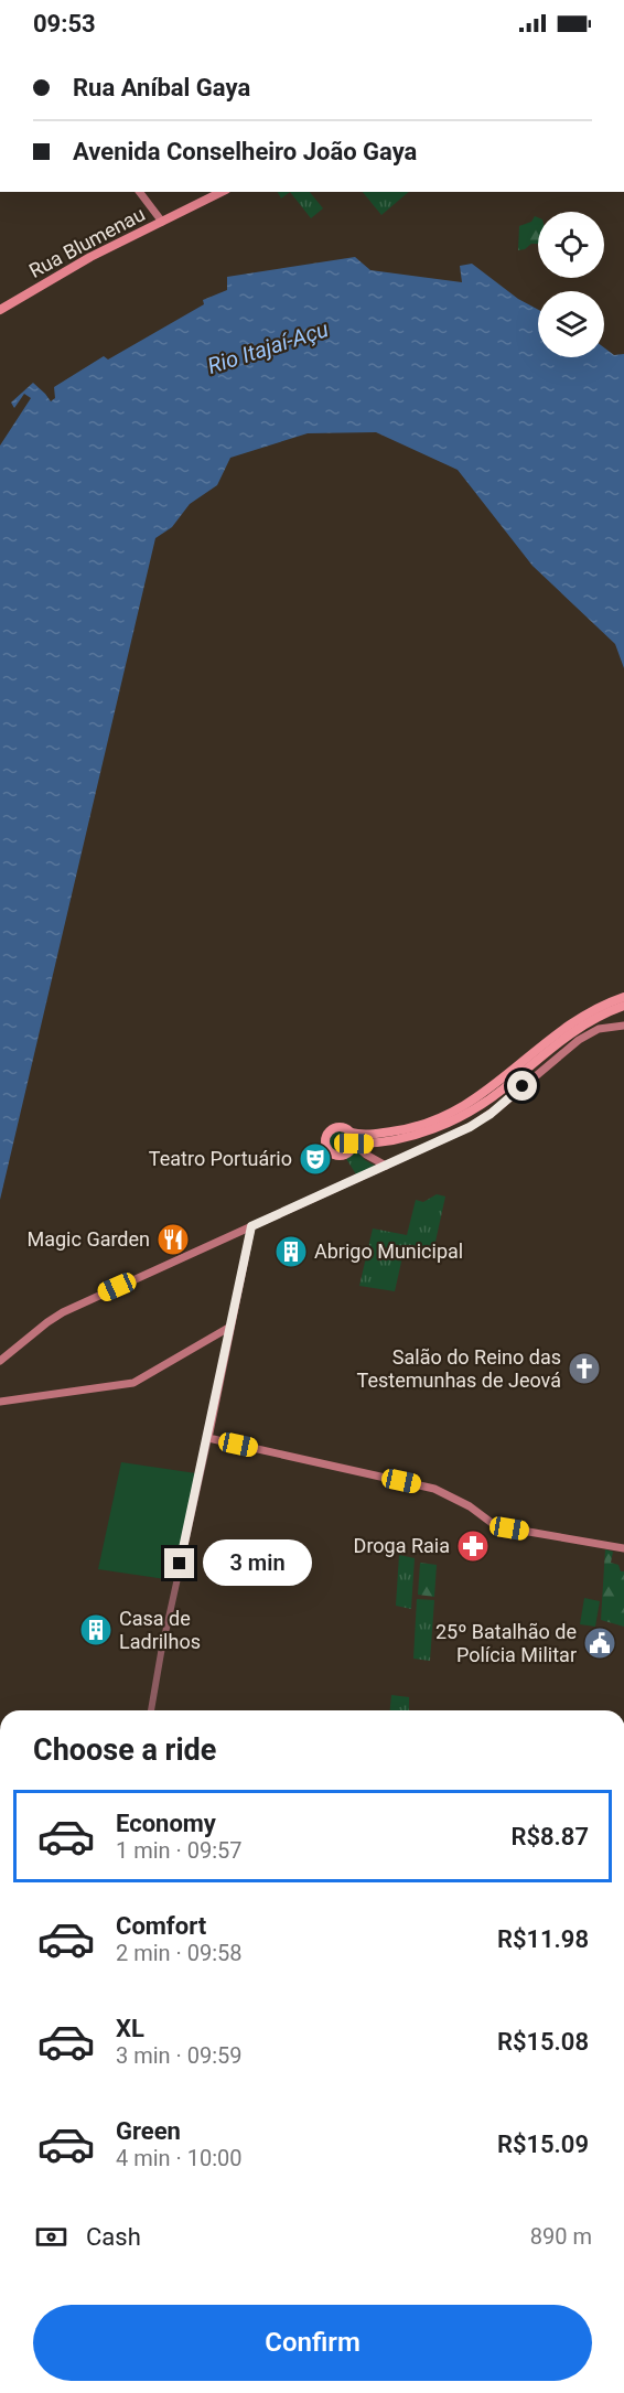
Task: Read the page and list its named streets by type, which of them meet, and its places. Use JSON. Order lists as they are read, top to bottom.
{
  "streets": {
    "main road": ["Rua Blumenau"]
  },
  "water": ["Rio Itajaí-Açu"],
  "places": {
    "theatre": ["Teatro Portuário"],
    "restaurant": ["Magic Garden"],
    "building": ["Abrigo Municipal", "Casa de Ladrilhos"],
    "church": ["Salão do Reino das Testemunhas de Jeová"],
    "pharmacy": ["Droga Raia"],
    "public building": ["25º Batalhão de Polícia Militar"]
  },
  "page": {
    "status": "09:53",
    "banner": ["Rua Aníbal Gaya", "Avenida Conselheiro João Gaya"],
    "bubble": "3 min",
    "heading": "Choose a ride",
    "list": [
      {
        "name": "Economy",
        "note": "1 min · 09:57",
        "value": "R$8.87"
      },
      {
        "name": "Comfort",
        "note": "2 min · 09:58",
        "value": "R$11.98"
      },
      {
        "name": "XL",
        "note": "3 min · 09:59",
        "value": "R$15.08"
      },
      {
        "name": "Green",
        "note": "4 min · 10:00",
        "value": "R$15.09"
      }
    ],
    "pay": ["Cash", "890 m"],
    "buttons": "Confirm"
  }
}
